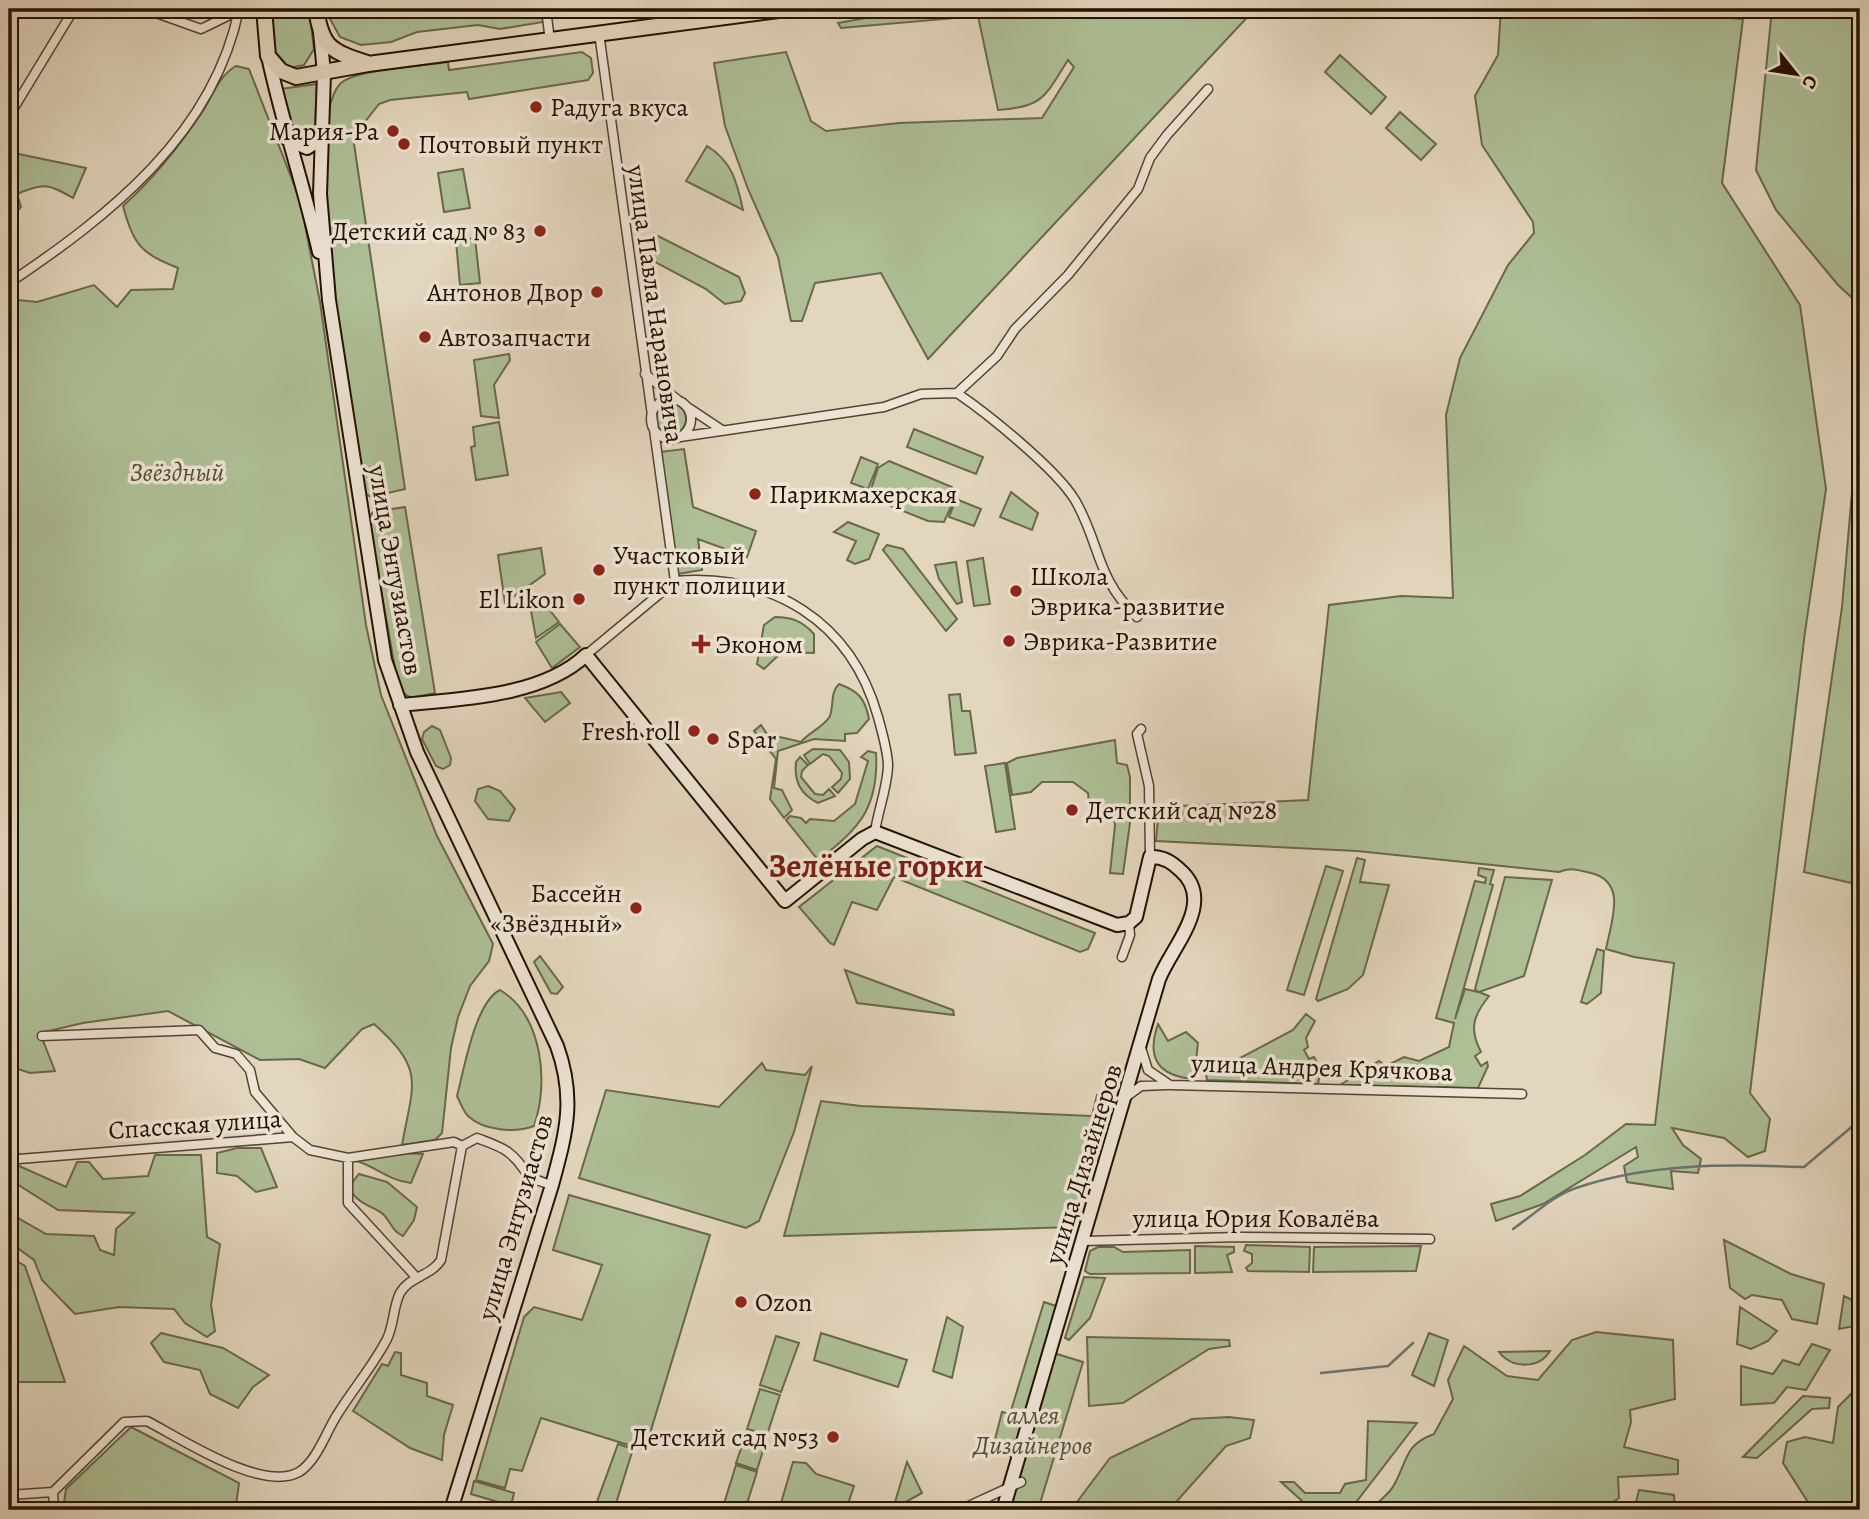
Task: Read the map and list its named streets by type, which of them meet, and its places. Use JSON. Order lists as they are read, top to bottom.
{
  "streets": {
    "main road": ["улица Энтузиастов", "улица Дизайнеров"],
    "street": [
      "улица Павла Нарановича",
      "улица Андрея Крячкова",
      "Спасская улица",
      "улица Юрия Ковалёва"
    ]
  },
  "crossings": [
    ["улица Энтузиастов", "Спасская улица"],
    ["улица Андрея Крячкова", "улица Дизайнеров"],
    ["улица Дизайнеров", "улица Юрия Ковалёва"]
  ],
  "districts": ["Зелёные горки"],
  "parks": ["Звёздный", "аллея Дизайнеров"],
  "places": {
    "other": [
      "Радуга вкуса",
      "Мария-Ра",
      "Почтовый пункт",
      "Детский сад № 83",
      "Антонов Двор",
      "Автозапчасти",
      "Парикмахерская",
      "Участковый пункт полиции",
      "Школа Эврика-развитие",
      "El Likon",
      "Эврика-Развитие",
      "Fresh roll",
      "Spar",
      "Детский сад №28",
      "Бассейн «Звёздный»",
      "Ozon",
      "Детский сад №53"
    ],
    "health": ["Эконом"]
  },
  "north": "bottom right"
}
